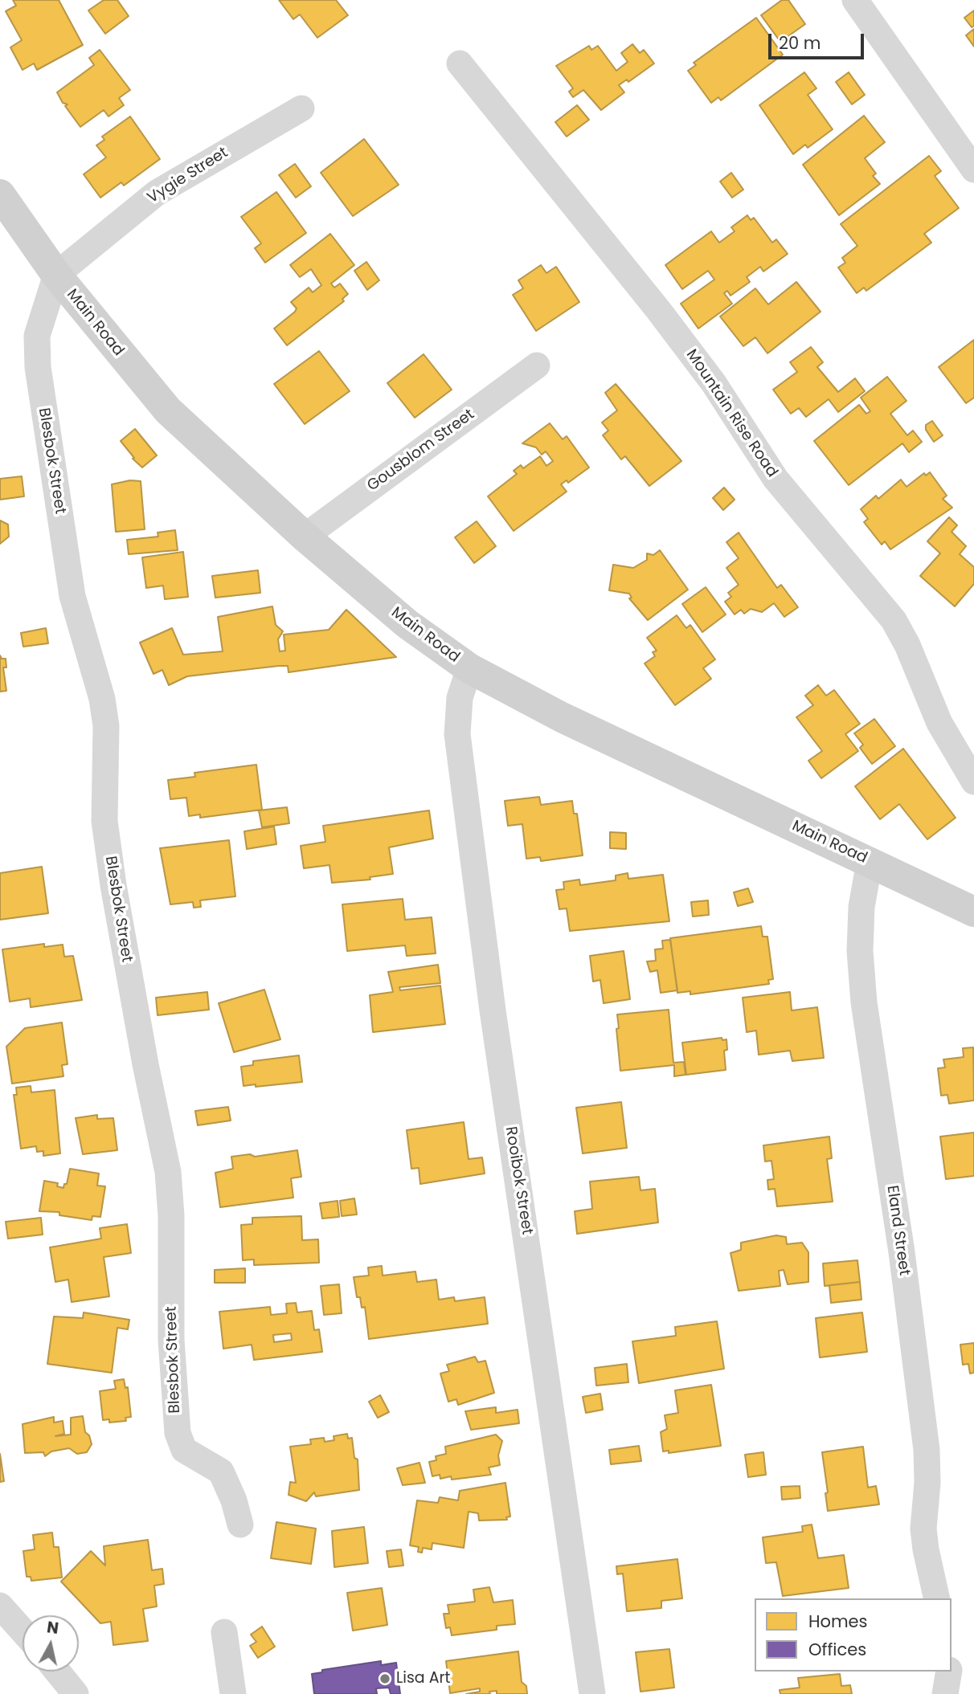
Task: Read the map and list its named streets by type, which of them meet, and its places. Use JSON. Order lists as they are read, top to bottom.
{
  "streets": {
    "main road": ["Main Road"],
    "street": [
      "Vygie Street",
      "Mountain Rise Road",
      "Gousblom Street",
      "Blesbok Street",
      "Rooibok Street",
      "Eland Street"
    ]
  },
  "crossings": [
    ["Vygie Street", "Main Road"],
    ["Vygie Street", "Blesbok Street"],
    ["Main Road", "Gousblom Street"],
    ["Main Road", "Blesbok Street"],
    ["Main Road", "Rooibok Street"],
    ["Main Road", "Eland Street"]
  ],
  "places": ["Lisa Art"],
  "legend": ["Homes", "Offices"],
  "scale_bar": "20 m",
  "north": "top"
}
